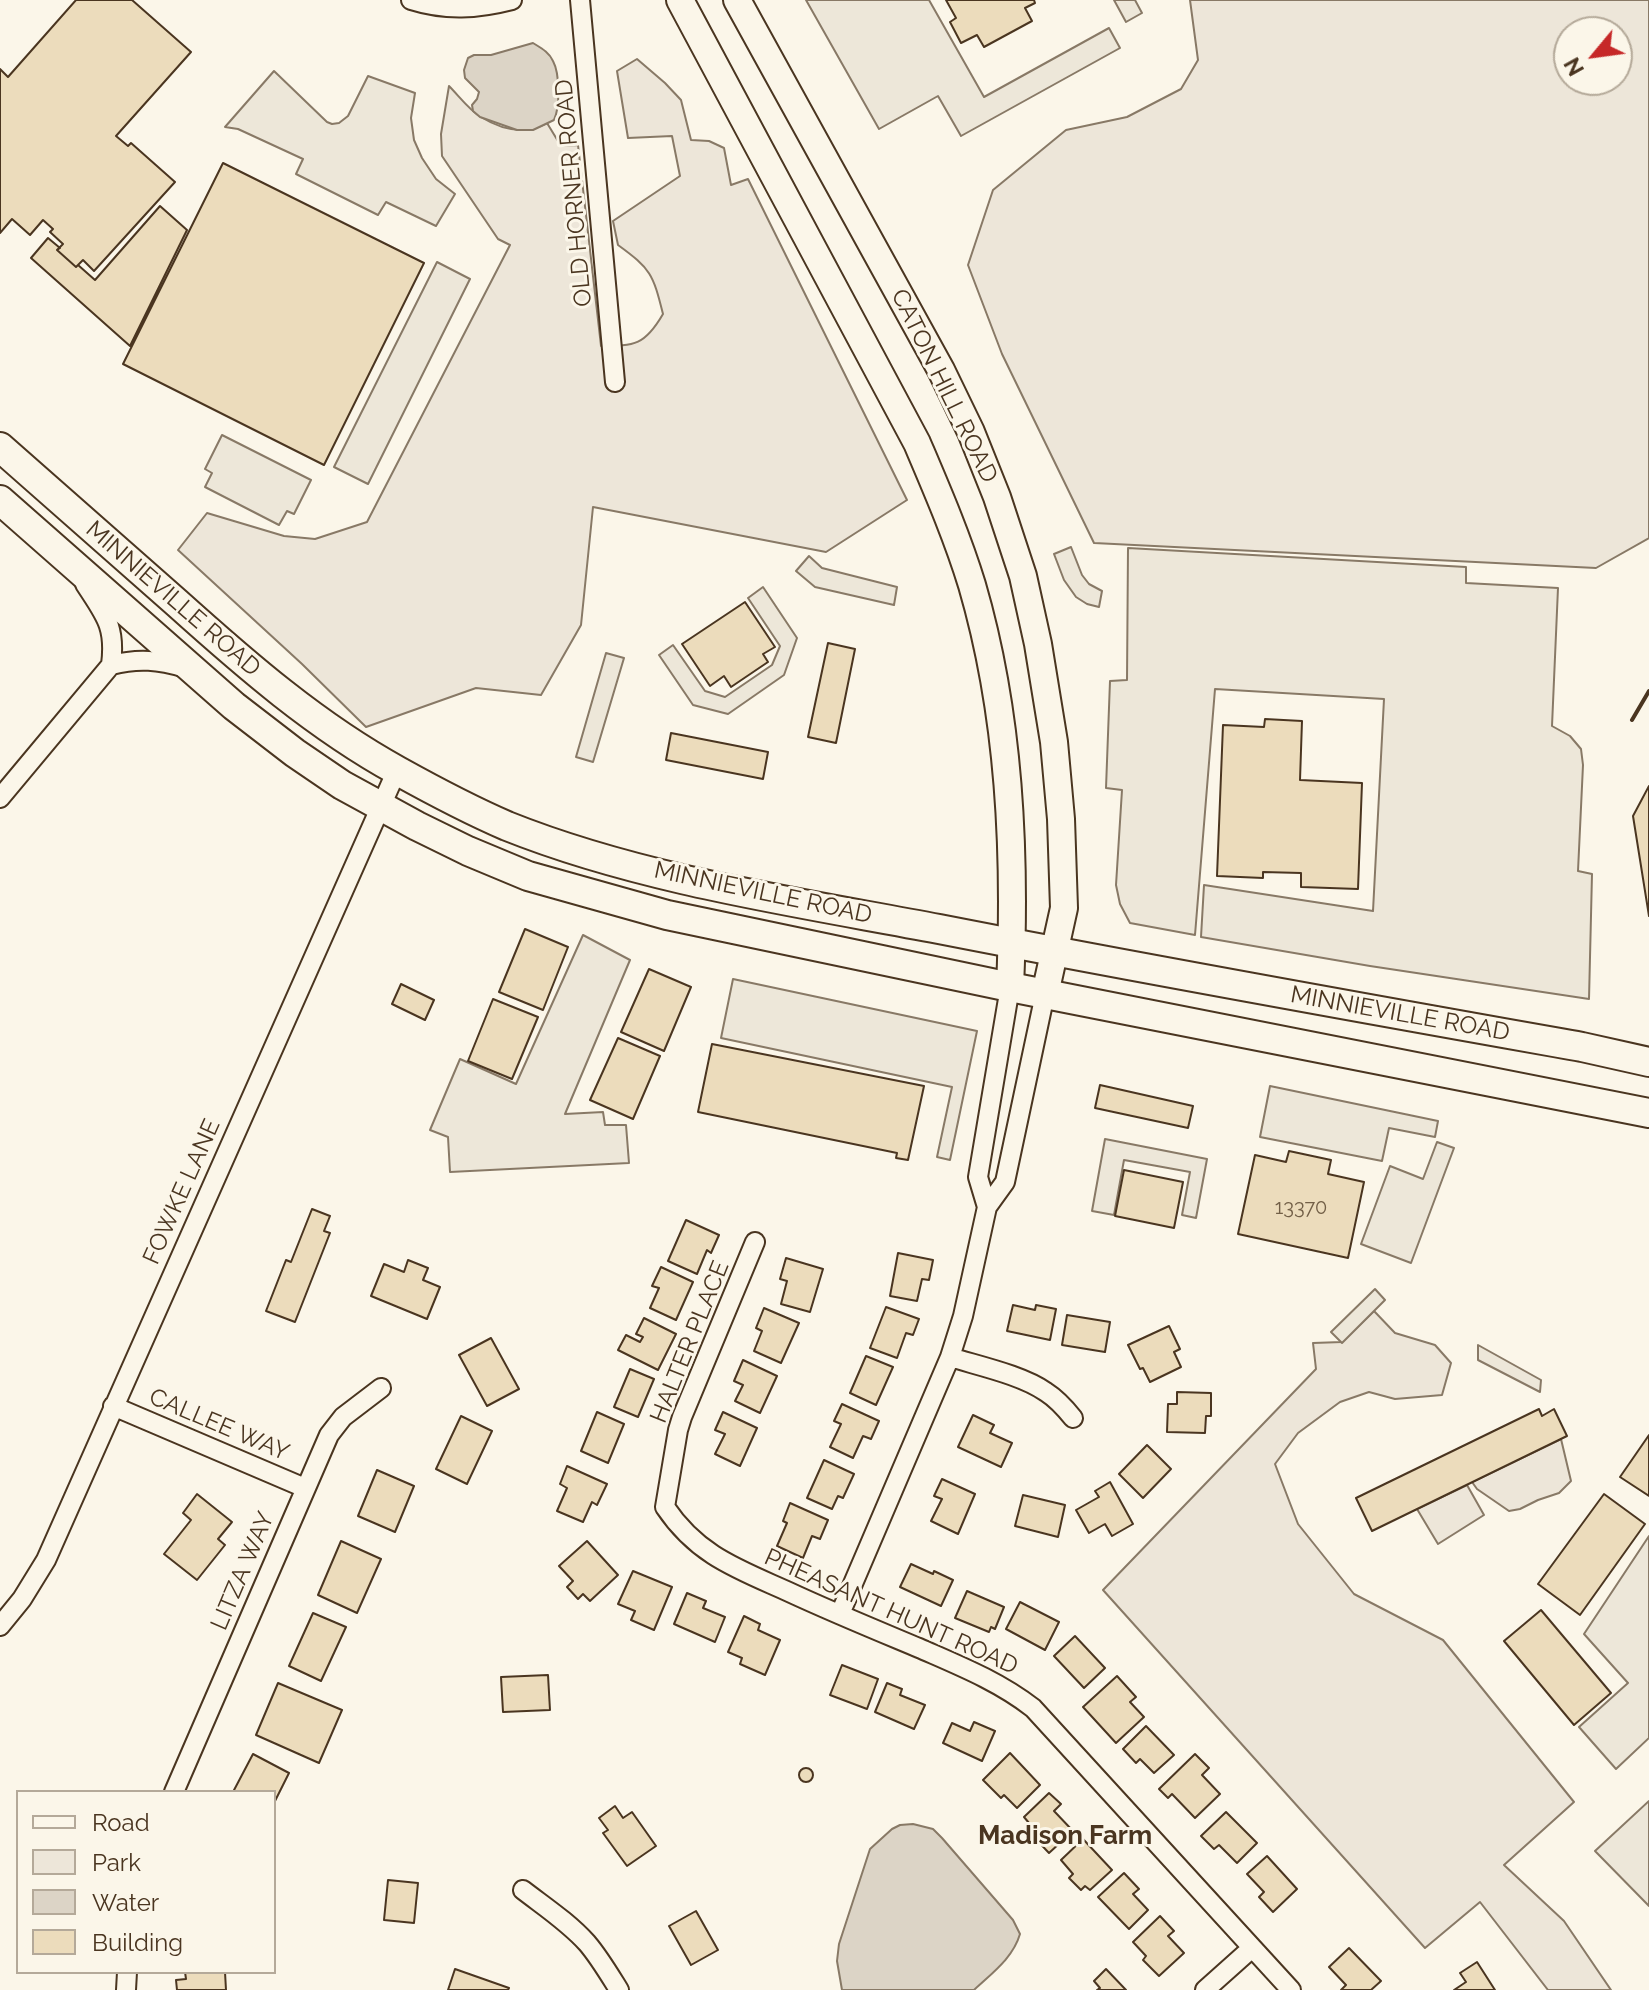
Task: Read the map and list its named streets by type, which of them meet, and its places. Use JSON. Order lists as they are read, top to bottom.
{
  "streets": {
    "main road": ["CATON HILL ROAD", "MINNIEVILLE ROAD"],
    "street": [
      "OLD HORNER ROAD",
      "FOWKE LANE",
      "HALTER PLACE",
      "CALLEE WAY",
      "LITZA WAY",
      "PHEASANT HUNT ROAD"
    ]
  },
  "crossings": [
    ["CATON HILL ROAD", "MINNIEVILLE ROAD"],
    ["MINNIEVILLE ROAD", "FOWKE LANE"],
    ["FOWKE LANE", "CALLEE WAY"],
    ["HALTER PLACE", "PHEASANT HUNT ROAD"],
    ["CALLEE WAY", "LITZA WAY"]
  ],
  "districts": ["Madison Farm"],
  "house_numbers": ["13370"],
  "legend": [
    "Road",
    "Park",
    "Water",
    "Building"
  ],
  "north": "bottom left"
}
